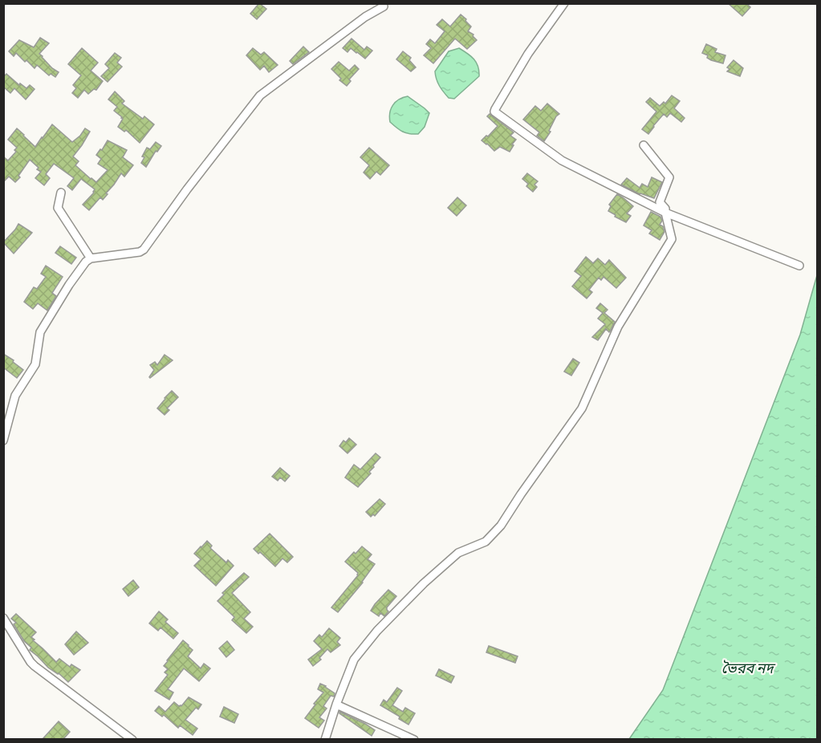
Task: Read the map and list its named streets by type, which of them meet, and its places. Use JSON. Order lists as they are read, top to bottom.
{
  "water": ["ভৈরব নদ"]
}
